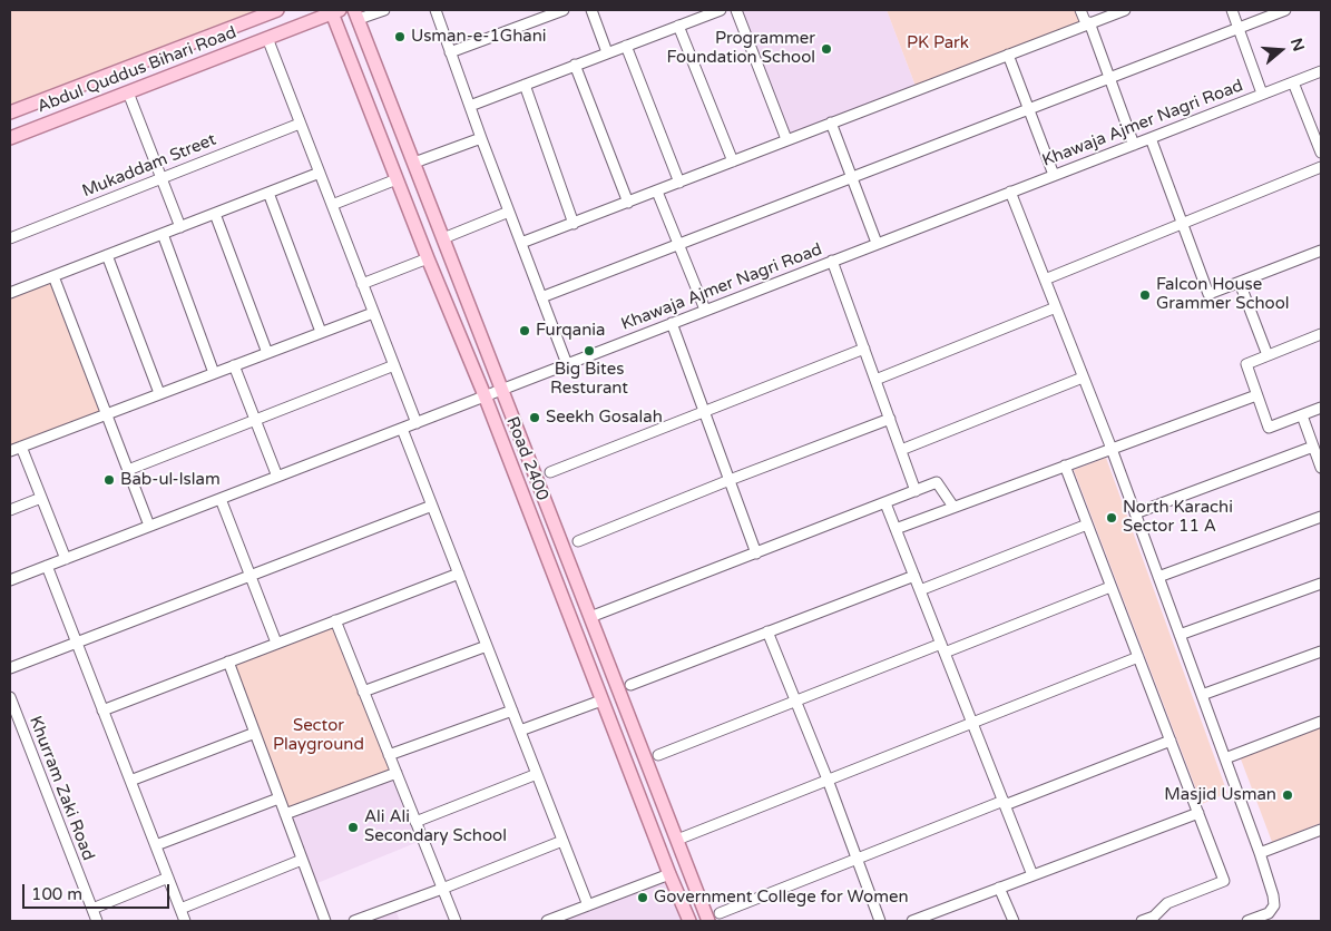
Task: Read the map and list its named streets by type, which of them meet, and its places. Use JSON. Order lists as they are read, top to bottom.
{
  "streets": {
    "main road": ["Abdul Quddus Bihari Road", "Road 2400"],
    "street": ["Khawaja Ajmer Nagri Road", "Mukaddam Street", "Khurram Zaki Road"]
  },
  "crossings": [
    ["Abdul Quddus Bihari Road", "Road 2400"],
    ["Khawaja Ajmer Nagri Road", "Road 2400"]
  ],
  "parks": ["PK Park", "Sector Playground"],
  "places": [
    "Usman-e-1Ghani",
    "Programmer Foundation School",
    "Falcon House Grammer School",
    "Furqania",
    "Big Bites Resturant",
    "Seekh Gosalah",
    "Bab-ul-Islam",
    "North Karachi Sector 11 A",
    "Masjid Usman",
    "Ali Ali Secondary School",
    "Government College for Women"
  ],
  "scale_bar": "100 m",
  "north": "right"
}
